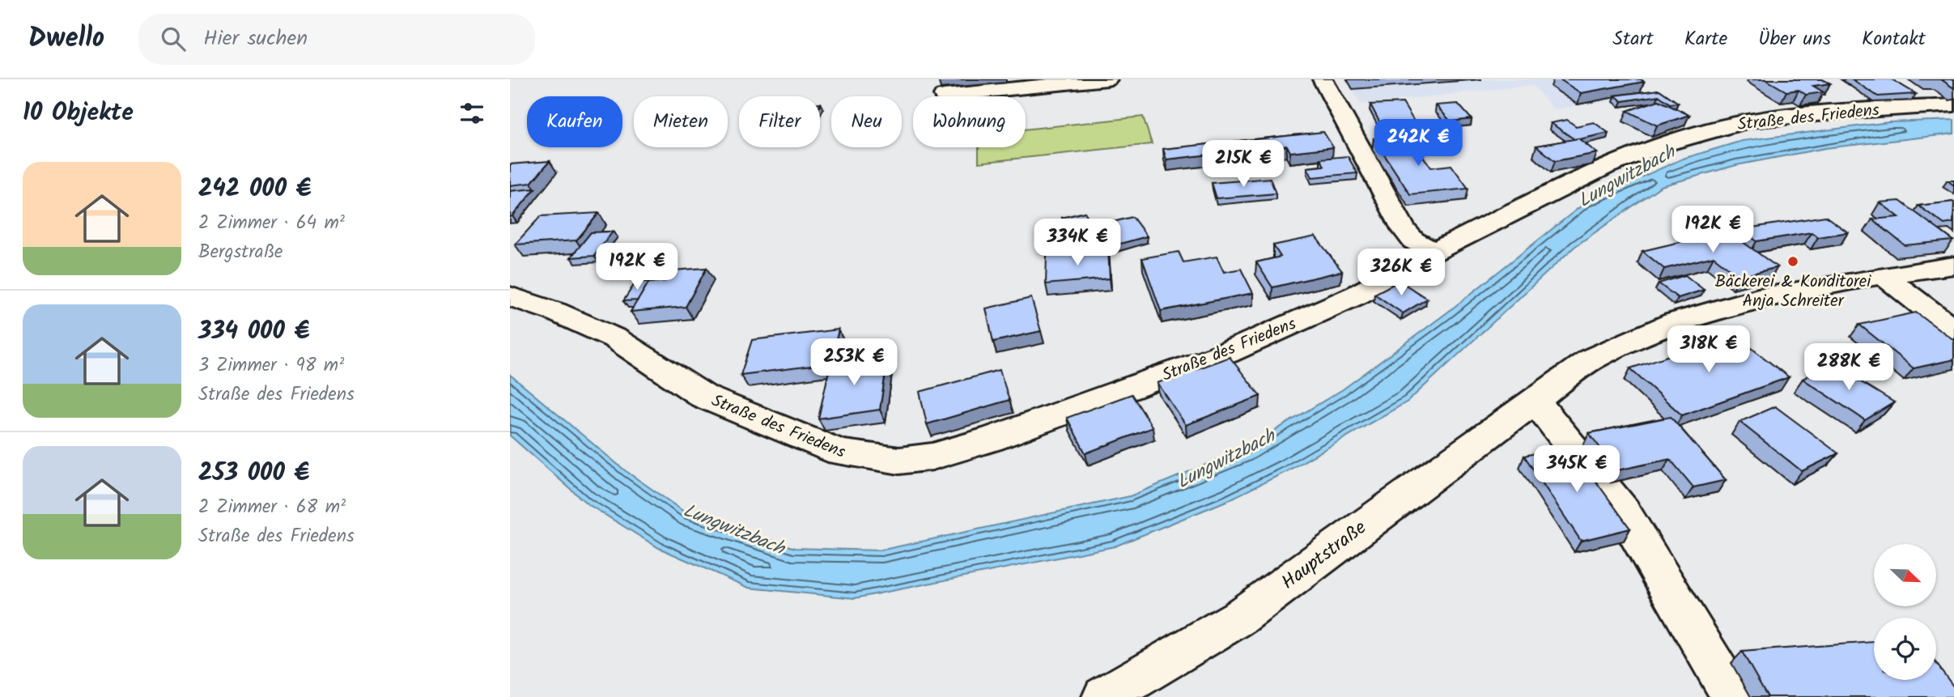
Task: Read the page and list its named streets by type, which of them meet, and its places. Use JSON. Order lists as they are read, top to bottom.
{
  "streets": {
    "street": ["Straße des Friedens", "Hauptstraße"]
  },
  "water": ["Lungwitzbach"],
  "places": ["Bäckerei & Konditorei Anja Schreiter"],
  "north": "bottom right",
  "page": {
    "header": "Dwello",
    "search": "Hier suchen",
    "nav": [
      "Start",
      "Karte",
      "Über uns",
      "Kontakt"
    ],
    "heading": "10 Objekte",
    "chip": [
      "Kaufen",
      "Mieten",
      "Filter",
      "Neu",
      "Wohnung"
    ],
    "price": [
      "242K €",
      "215K €",
      "192K €",
      "334K €",
      "192K €",
      "326K €",
      "318K €",
      "253K €",
      "288K €",
      "345K €"
    ],
    "list": [
      {
        "name": "242 000 €",
        "note": "2 Zimmer · 64 m² · Bergstraße"
      },
      {
        "name": "334 000 €",
        "note": "3 Zimmer · 98 m² · Straße des Friedens"
      },
      {
        "name": "253 000 €",
        "note": "2 Zimmer · 68 m² · Straße des Friedens"
      }
    ]
  }
}
